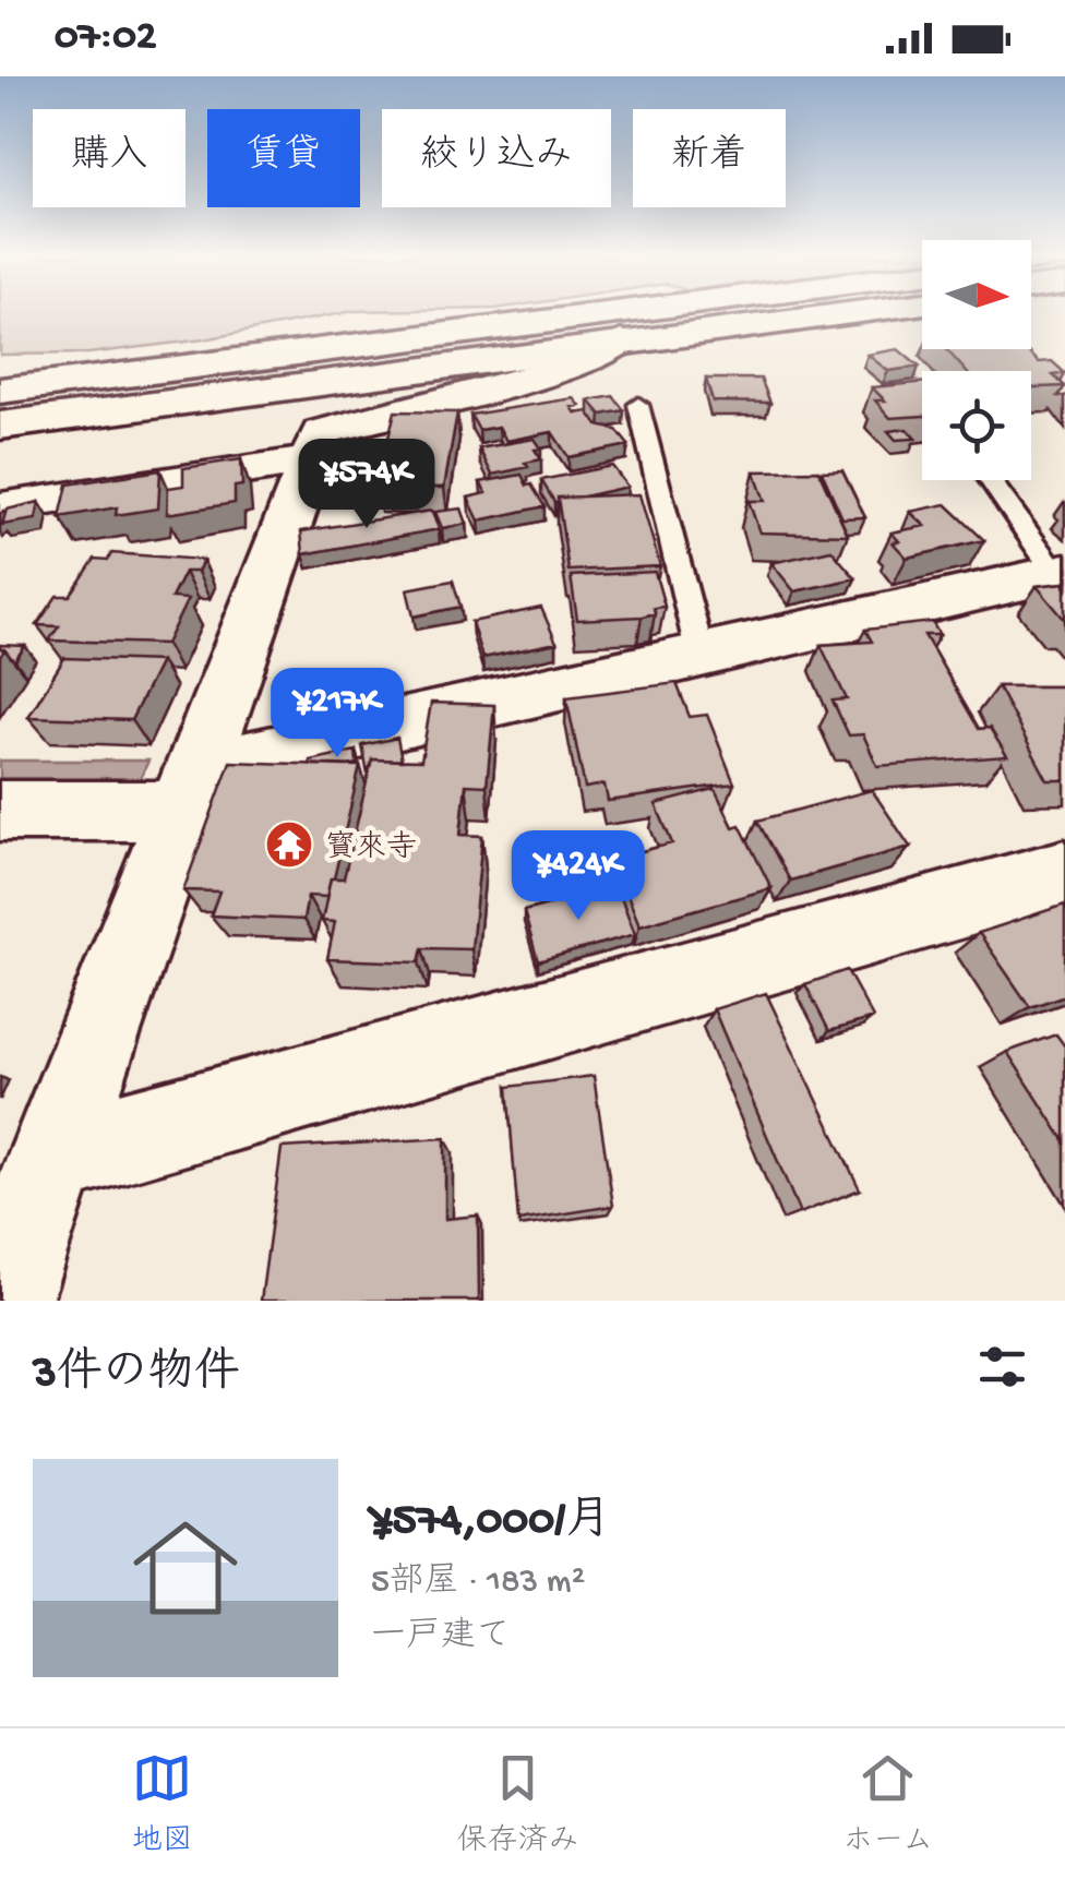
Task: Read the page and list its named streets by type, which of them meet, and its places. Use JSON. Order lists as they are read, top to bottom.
{
  "places": {
    "temple": ["寳來寺"]
  },
  "north": "right",
  "page": {
    "status": "07:02",
    "chip": [
      "購入",
      "賃貸",
      "絞り込み",
      "新着"
    ],
    "price": ["¥574K", "¥217K", "¥424K"],
    "heading": "3件の物件",
    "list": [
      {
        "name": "¥574,000/月",
        "note": "5部屋 · 183 m² · 一戸建て"
      }
    ],
    "tabs": ["地図", "保存済み", "ホーム"]
  }
}
